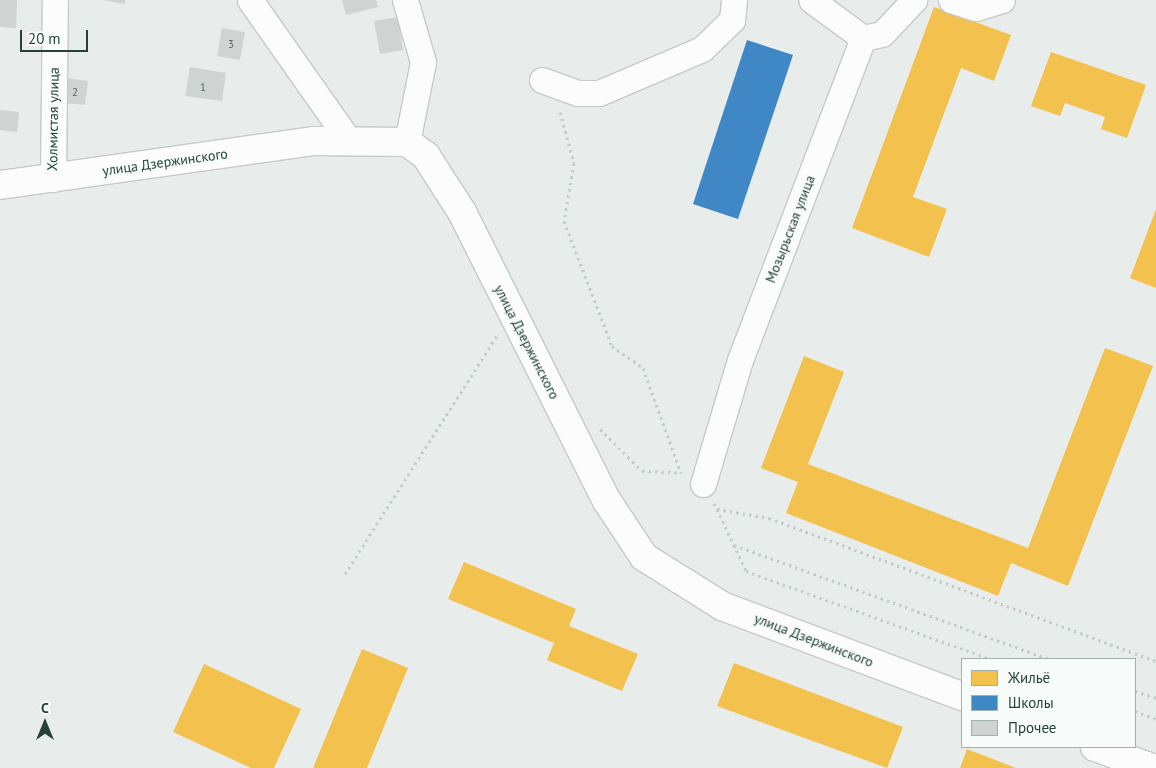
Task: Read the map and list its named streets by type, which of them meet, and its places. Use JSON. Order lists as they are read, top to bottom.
{
  "streets": {
    "street": ["Холмистая улица", "улица Дзержинского", "Мозырьская улица"]
  },
  "crossings": [
    ["Холмистая улица", "улица Дзержинского"]
  ],
  "house_numbers": ["3", "1", "2"],
  "legend": ["Жильё", "Школы", "Прочее"],
  "scale_bar": "20 m",
  "north": "top"
}
